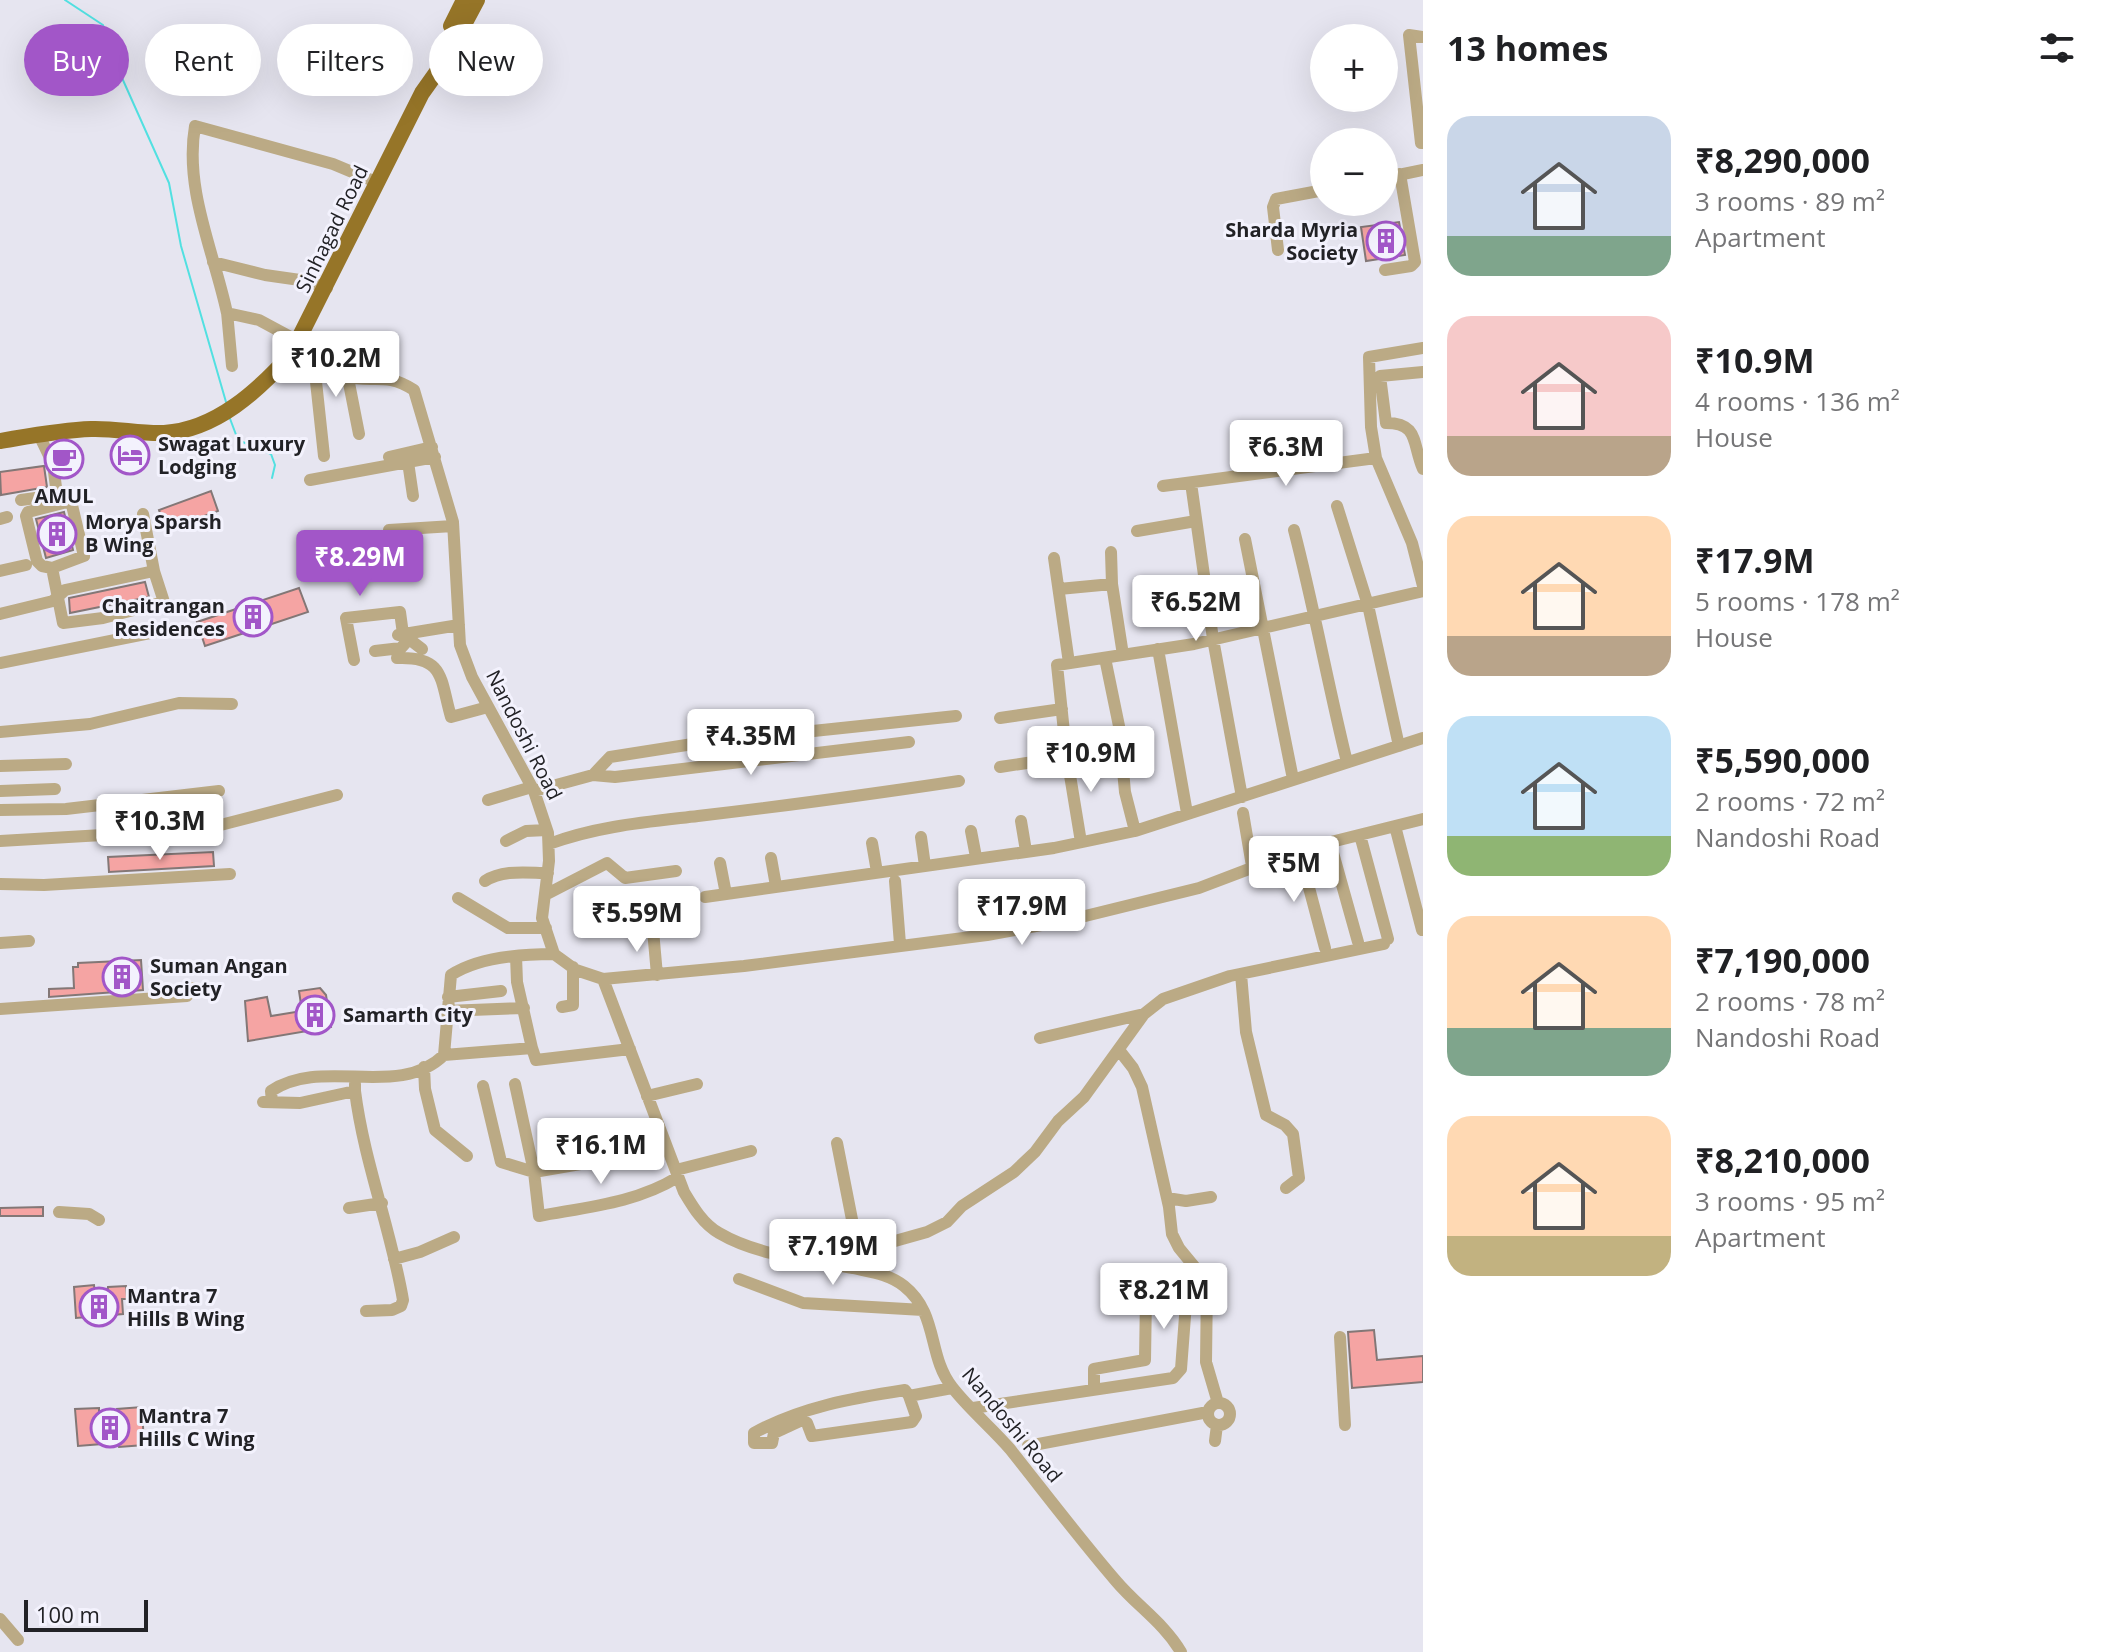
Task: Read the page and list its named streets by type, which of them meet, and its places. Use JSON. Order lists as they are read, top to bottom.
{
  "streets": {
    "main road": ["Sinhagad Road"],
    "street": ["Nandoshi Road"]
  },
  "crossings": [
    ["Sinhagad Road", "Nandoshi Road"]
  ],
  "places": {
    "building": [
      "Sharda Myria Society",
      "Morya Sparsh B Wing",
      "Chaitrangan Residences",
      "Suman Angan Society",
      "Samarth City",
      "Mantra 7 Hills B Wing",
      "Mantra 7 Hills C Wing"
    ],
    "hotel": ["Swagat Luxury Lodging"],
    "cafe": ["AMUL"]
  },
  "scale_bar": "100 m",
  "page": {
    "heading": "13 homes",
    "map_buttons": ["+", "−"],
    "chip": [
      "Buy",
      "Rent",
      "Filters",
      "New"
    ],
    "list": [
      {
        "name": "₹8,290,000",
        "note": "3 rooms · 89 m² · Apartment"
      },
      {
        "name": "₹10.9M",
        "note": "4 rooms · 136 m² · House"
      },
      {
        "name": "₹17.9M",
        "note": "5 rooms · 178 m² · House"
      },
      {
        "name": "₹5,590,000",
        "note": "2 rooms · 72 m² · Nandoshi Road"
      },
      {
        "name": "₹7,190,000",
        "note": "2 rooms · 78 m² · Nandoshi Road"
      },
      {
        "name": "₹8,210,000",
        "note": "3 rooms · 95 m² · Apartment"
      }
    ],
    "price": [
      "₹10.2M",
      "₹6.3M",
      "₹8.29M",
      "₹6.52M",
      "₹4.35M",
      "₹10.9M",
      "₹10.3M",
      "₹5M",
      "₹17.9M",
      "₹5.59M",
      "₹16.1M",
      "₹7.19M",
      "₹8.21M"
    ],
    "scale": "100 m"
  }
}
